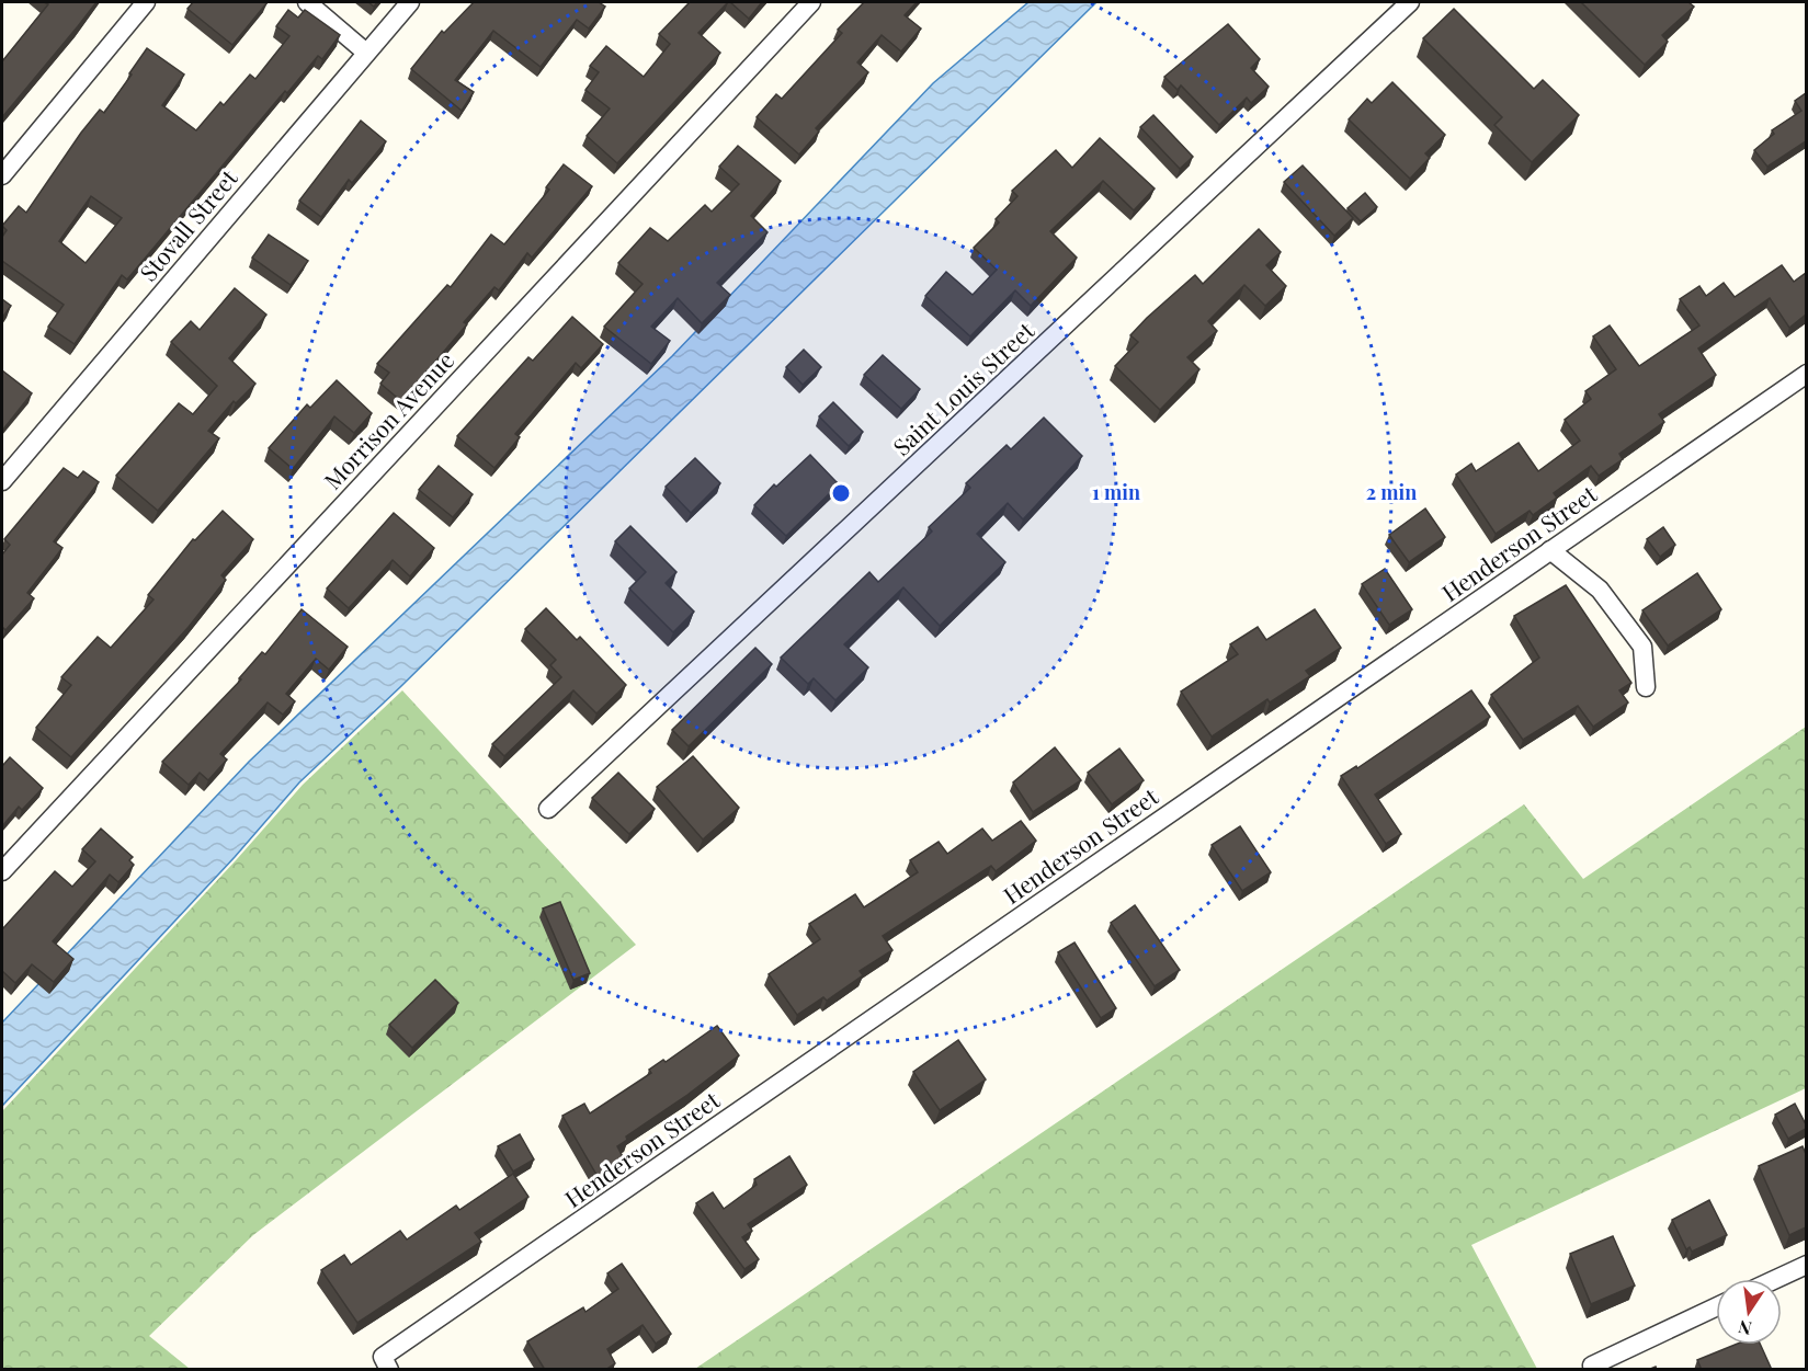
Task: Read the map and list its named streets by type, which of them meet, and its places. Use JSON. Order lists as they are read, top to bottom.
{
  "streets": {
    "street": [
      "Stovall Street",
      "Saint Louis Street",
      "Morrison Avenue",
      "Henderson Street"
    ]
  },
  "north": "bottom",
  "rings": ["1 min", "2 min"]
}
